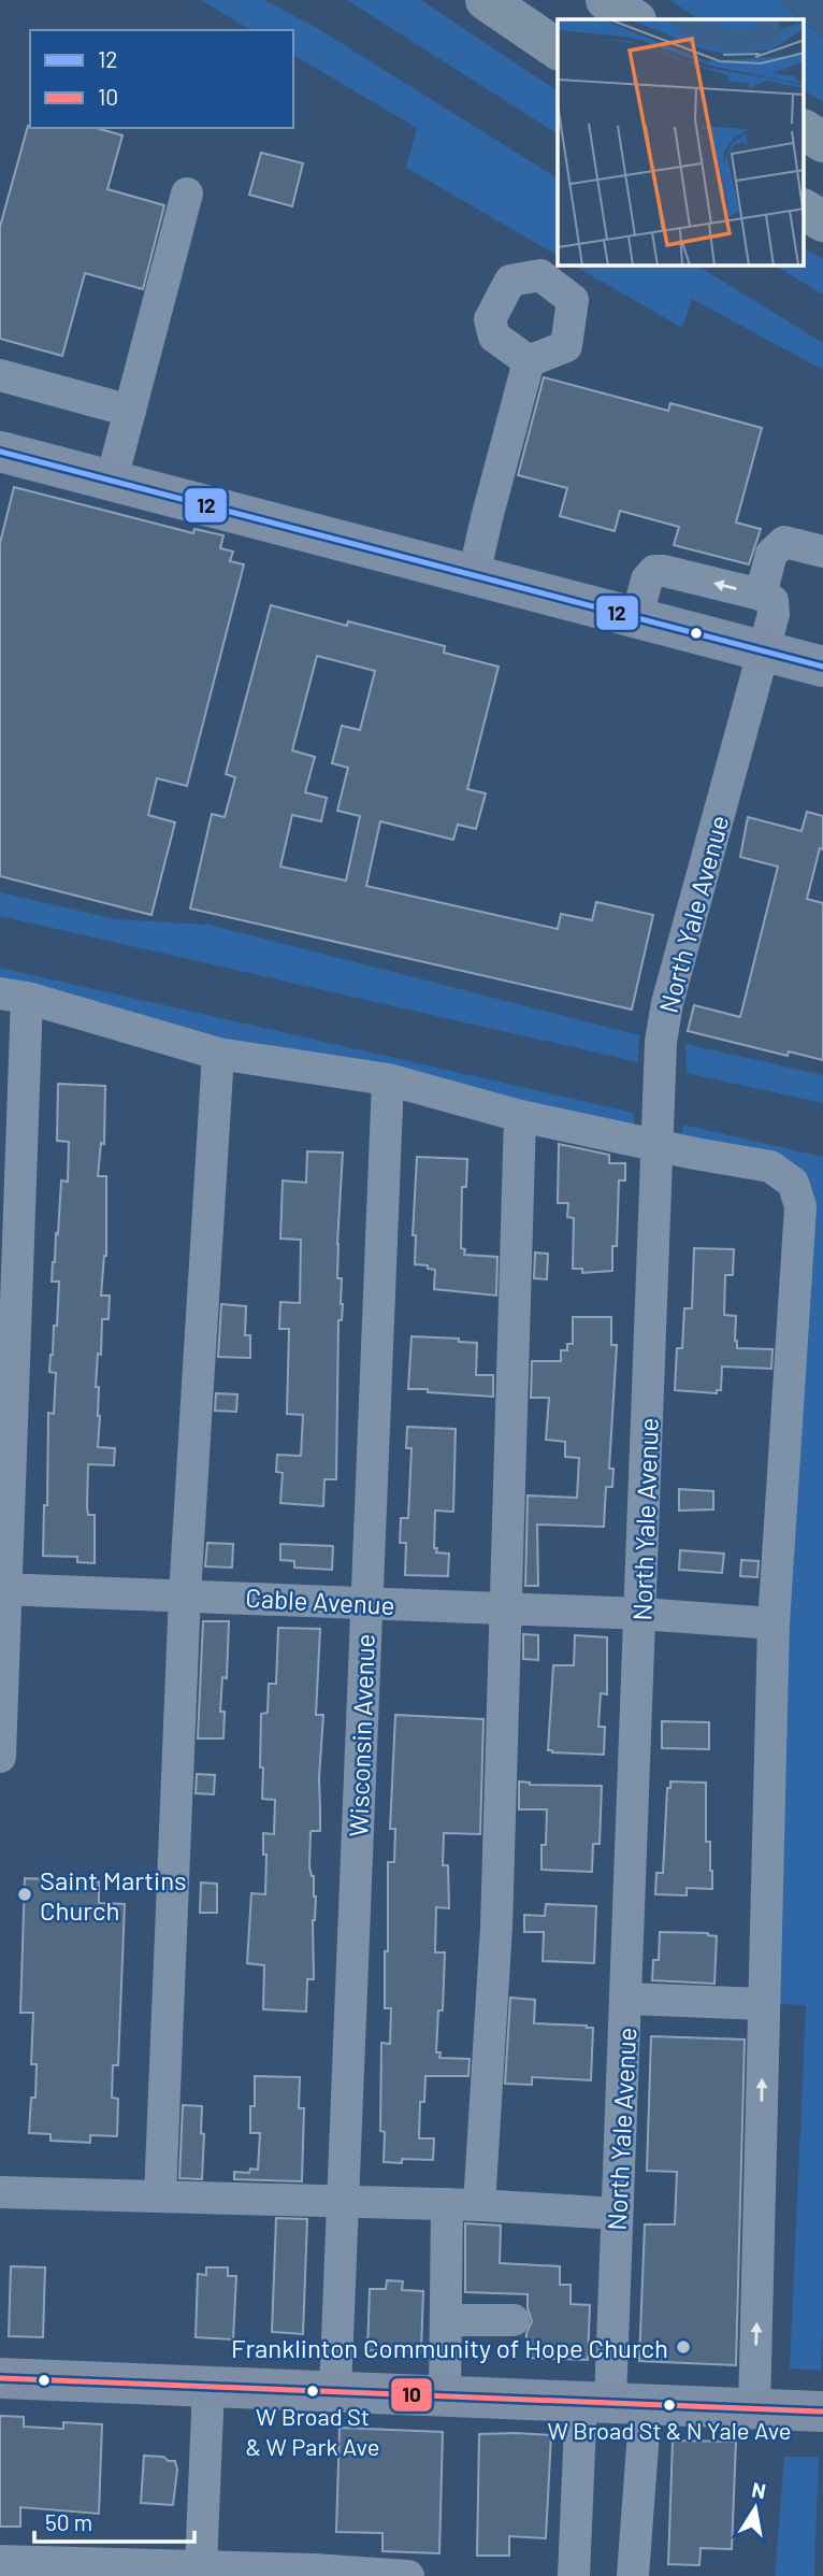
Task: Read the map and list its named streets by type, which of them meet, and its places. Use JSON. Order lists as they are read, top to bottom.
{
  "streets": {
    "street": ["North Yale Avenue", "Cable Avenue", "Wisconsin Avenue"]
  },
  "crossings": [
    ["North Yale Avenue", "Cable Avenue"],
    ["Cable Avenue", "Wisconsin Avenue"]
  ],
  "places": [
    "Saint Martins Church",
    "Franklinton Community of Hope Church",
    "W Broad St & W Park Ave",
    "W Broad St & N Yale Ave"
  ],
  "lines": ["transit line 12", "transit line 10"],
  "legend": ["12", "10"],
  "scale_bar": "50 m",
  "north": "top"
}
